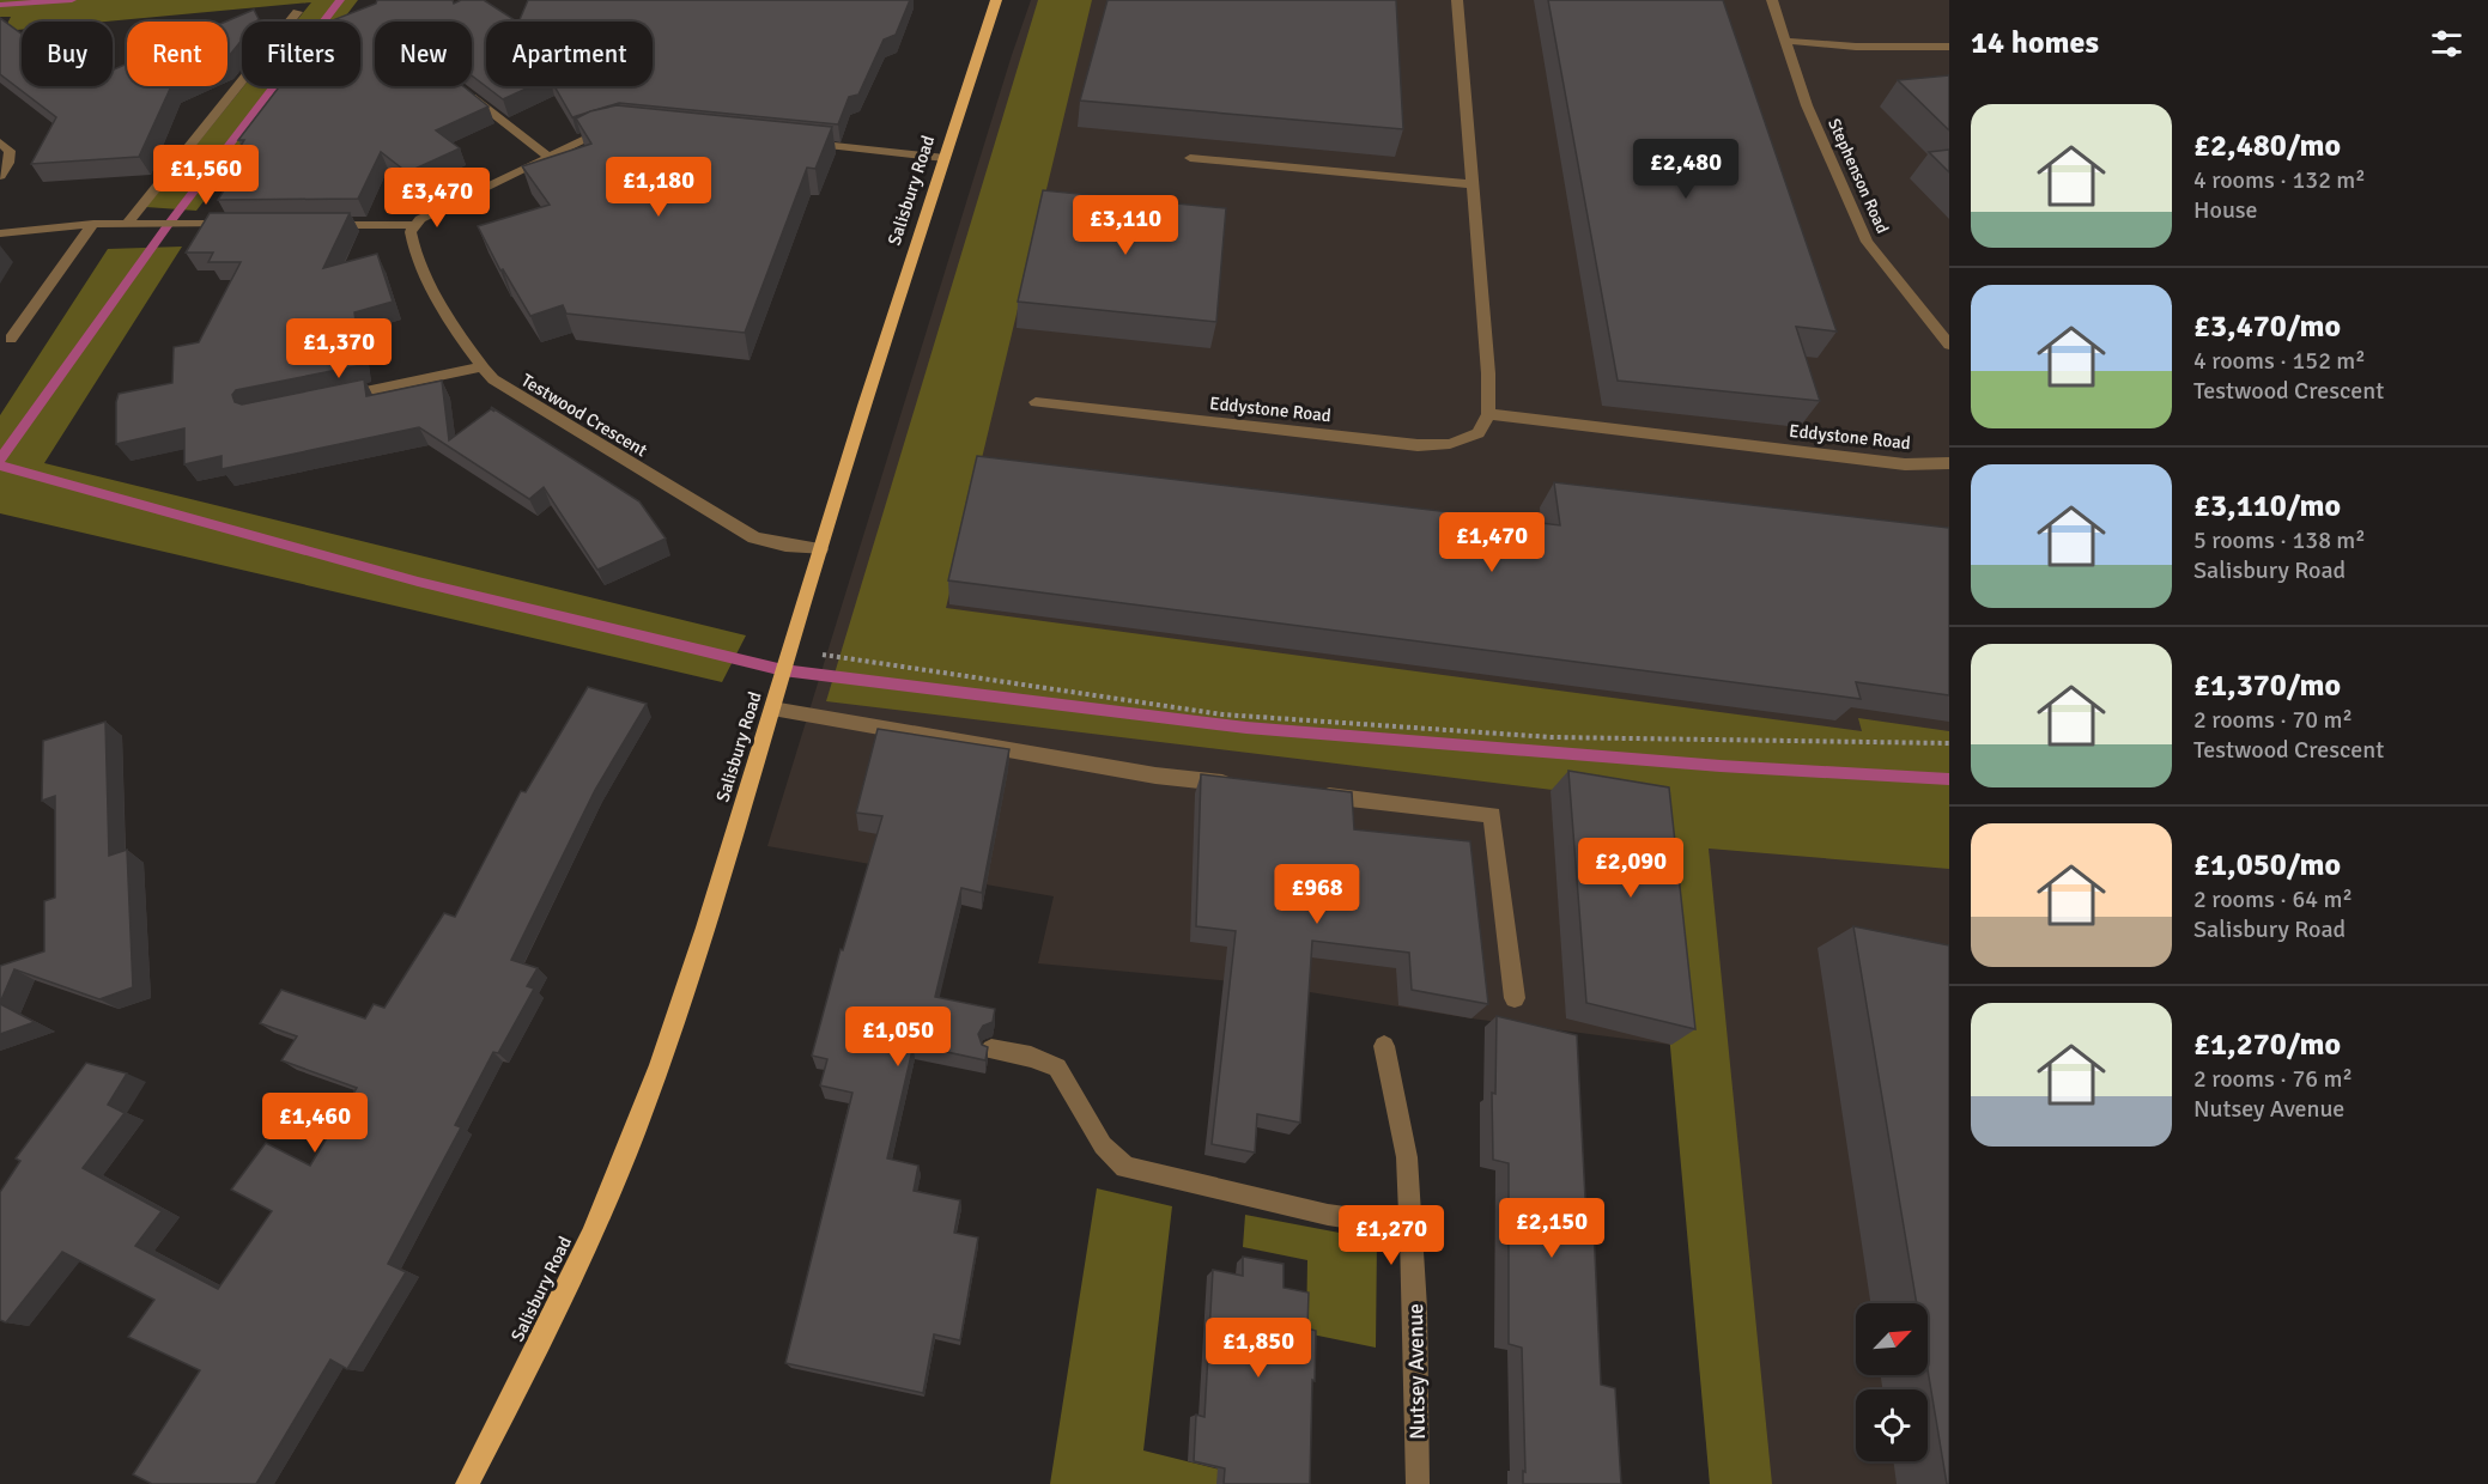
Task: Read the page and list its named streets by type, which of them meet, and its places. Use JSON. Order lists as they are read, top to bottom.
{
  "streets": {
    "main road": ["Salisbury Road"],
    "street": [
      "Stephenson Road",
      "Eddystone Road",
      "Testwood Crescent",
      "Nutsey Avenue"
    ]
  },
  "crossings": [
    ["Salisbury Road", "Testwood Crescent"]
  ],
  "north": "top right",
  "page": {
    "heading": "14 homes",
    "chip": [
      "Buy",
      "Rent",
      "Filters",
      "New",
      "Apartment"
    ],
    "list": [
      {
        "name": "£2,480/mo",
        "note": "4 rooms · 132 m² · House"
      },
      {
        "name": "£3,470/mo",
        "note": "4 rooms · 152 m² · Testwood Crescent"
      },
      {
        "name": "£3,110/mo",
        "note": "5 rooms · 138 m² · Salisbury Road"
      },
      {
        "name": "£1,370/mo",
        "note": "2 rooms · 70 m² · Testwood Crescent"
      },
      {
        "name": "£1,050/mo",
        "note": "2 rooms · 64 m² · Salisbury Road"
      },
      {
        "name": "£1,270/mo",
        "note": "2 rooms · 76 m² · Nutsey Avenue"
      }
    ],
    "price": [
      "£2,480",
      "£1,560",
      "£1,180",
      "£3,470",
      "£3,110",
      "£1,370",
      "£1,470",
      "£2,090",
      "£968",
      "£1,050",
      "£1,460",
      "£2,150",
      "£1,270",
      "£1,850"
    ]
  }
}
